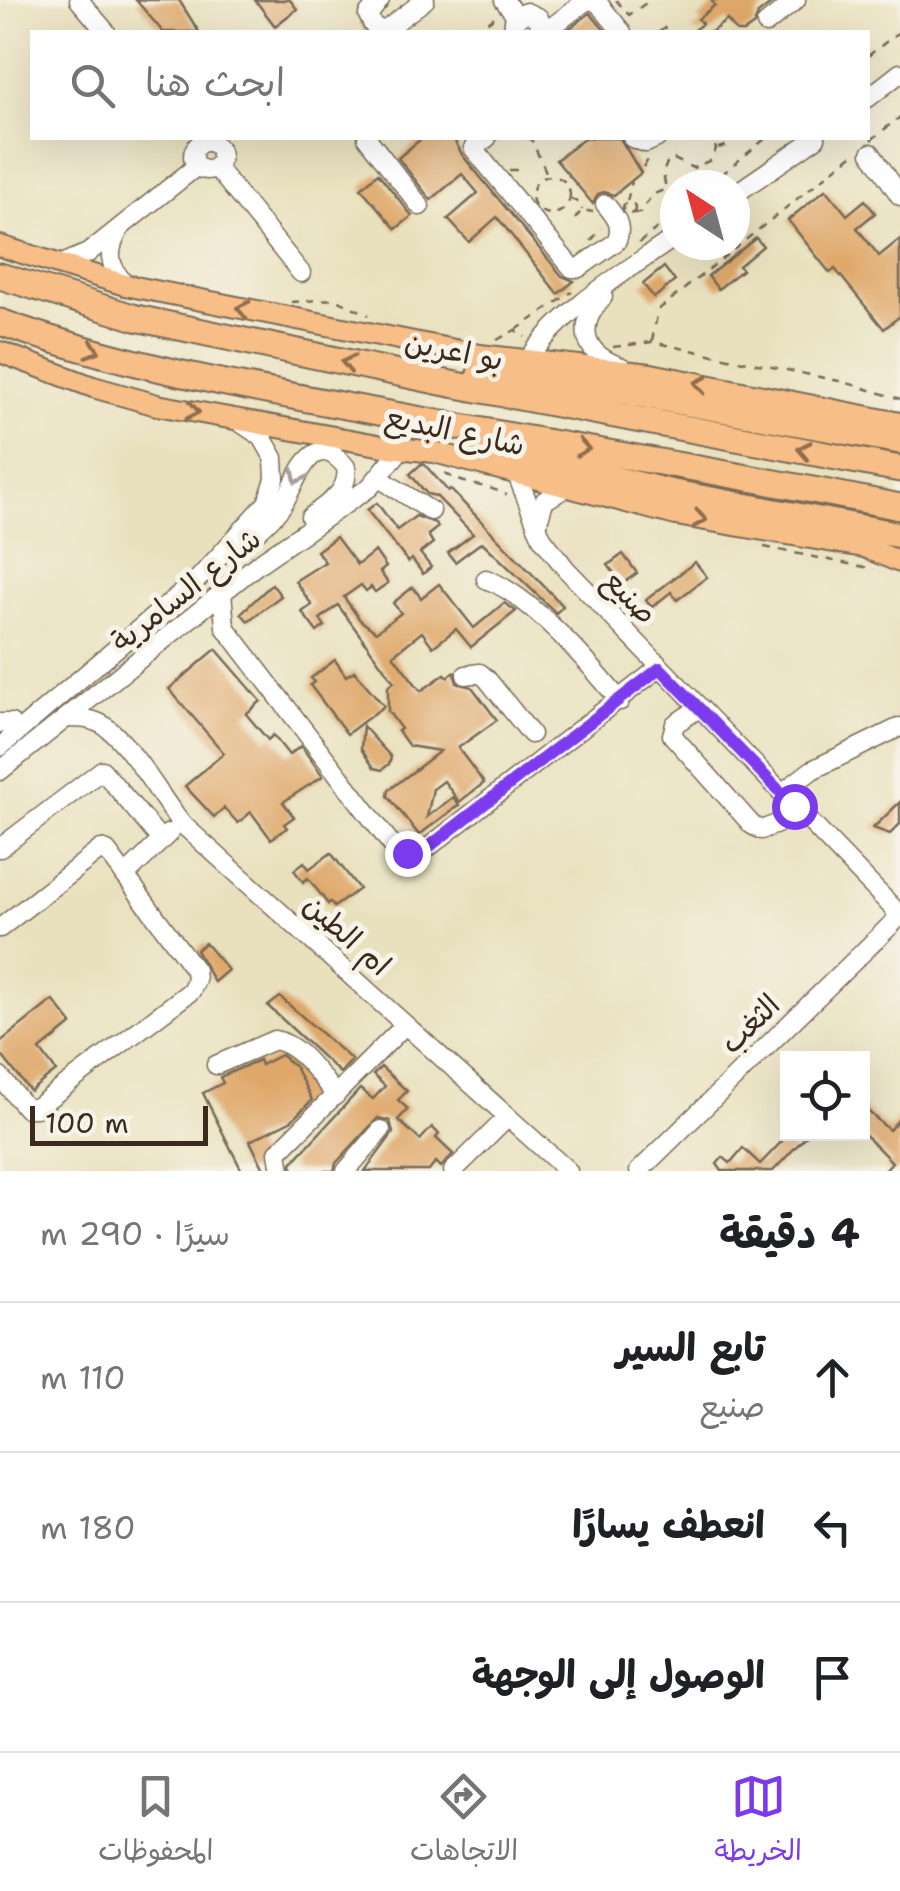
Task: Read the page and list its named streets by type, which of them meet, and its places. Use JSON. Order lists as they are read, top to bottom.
{
  "streets": {
    "highway": ["بو اعرين"],
    "main road": ["شارع البديع"],
    "street": [
      "شارع السامرية",
      "صنيع",
      "ام الطين",
      "الثغب"
    ]
  },
  "crossings": [
    ["شارع البديع", "شارع السامرية"],
    ["شارع البديع", "صنيع"],
    ["صنيع", "الثغب"]
  ],
  "scale_bar": "100 m",
  "north": "top left",
  "page": {
    "search": "ابحث هنا",
    "scale": "100 m",
    "heading": ["4 دقيقة", "سيرًا · 290 m"],
    "list": [
      ["تابع السير", "صنيع", "110 m"],
      ["انعطف يسارًا", "180 m"],
      "الوصول إلى الوجهة"
    ],
    "nav": ["الخريطة", "الاتجاهات", "المحفوظات"]
  }
}
